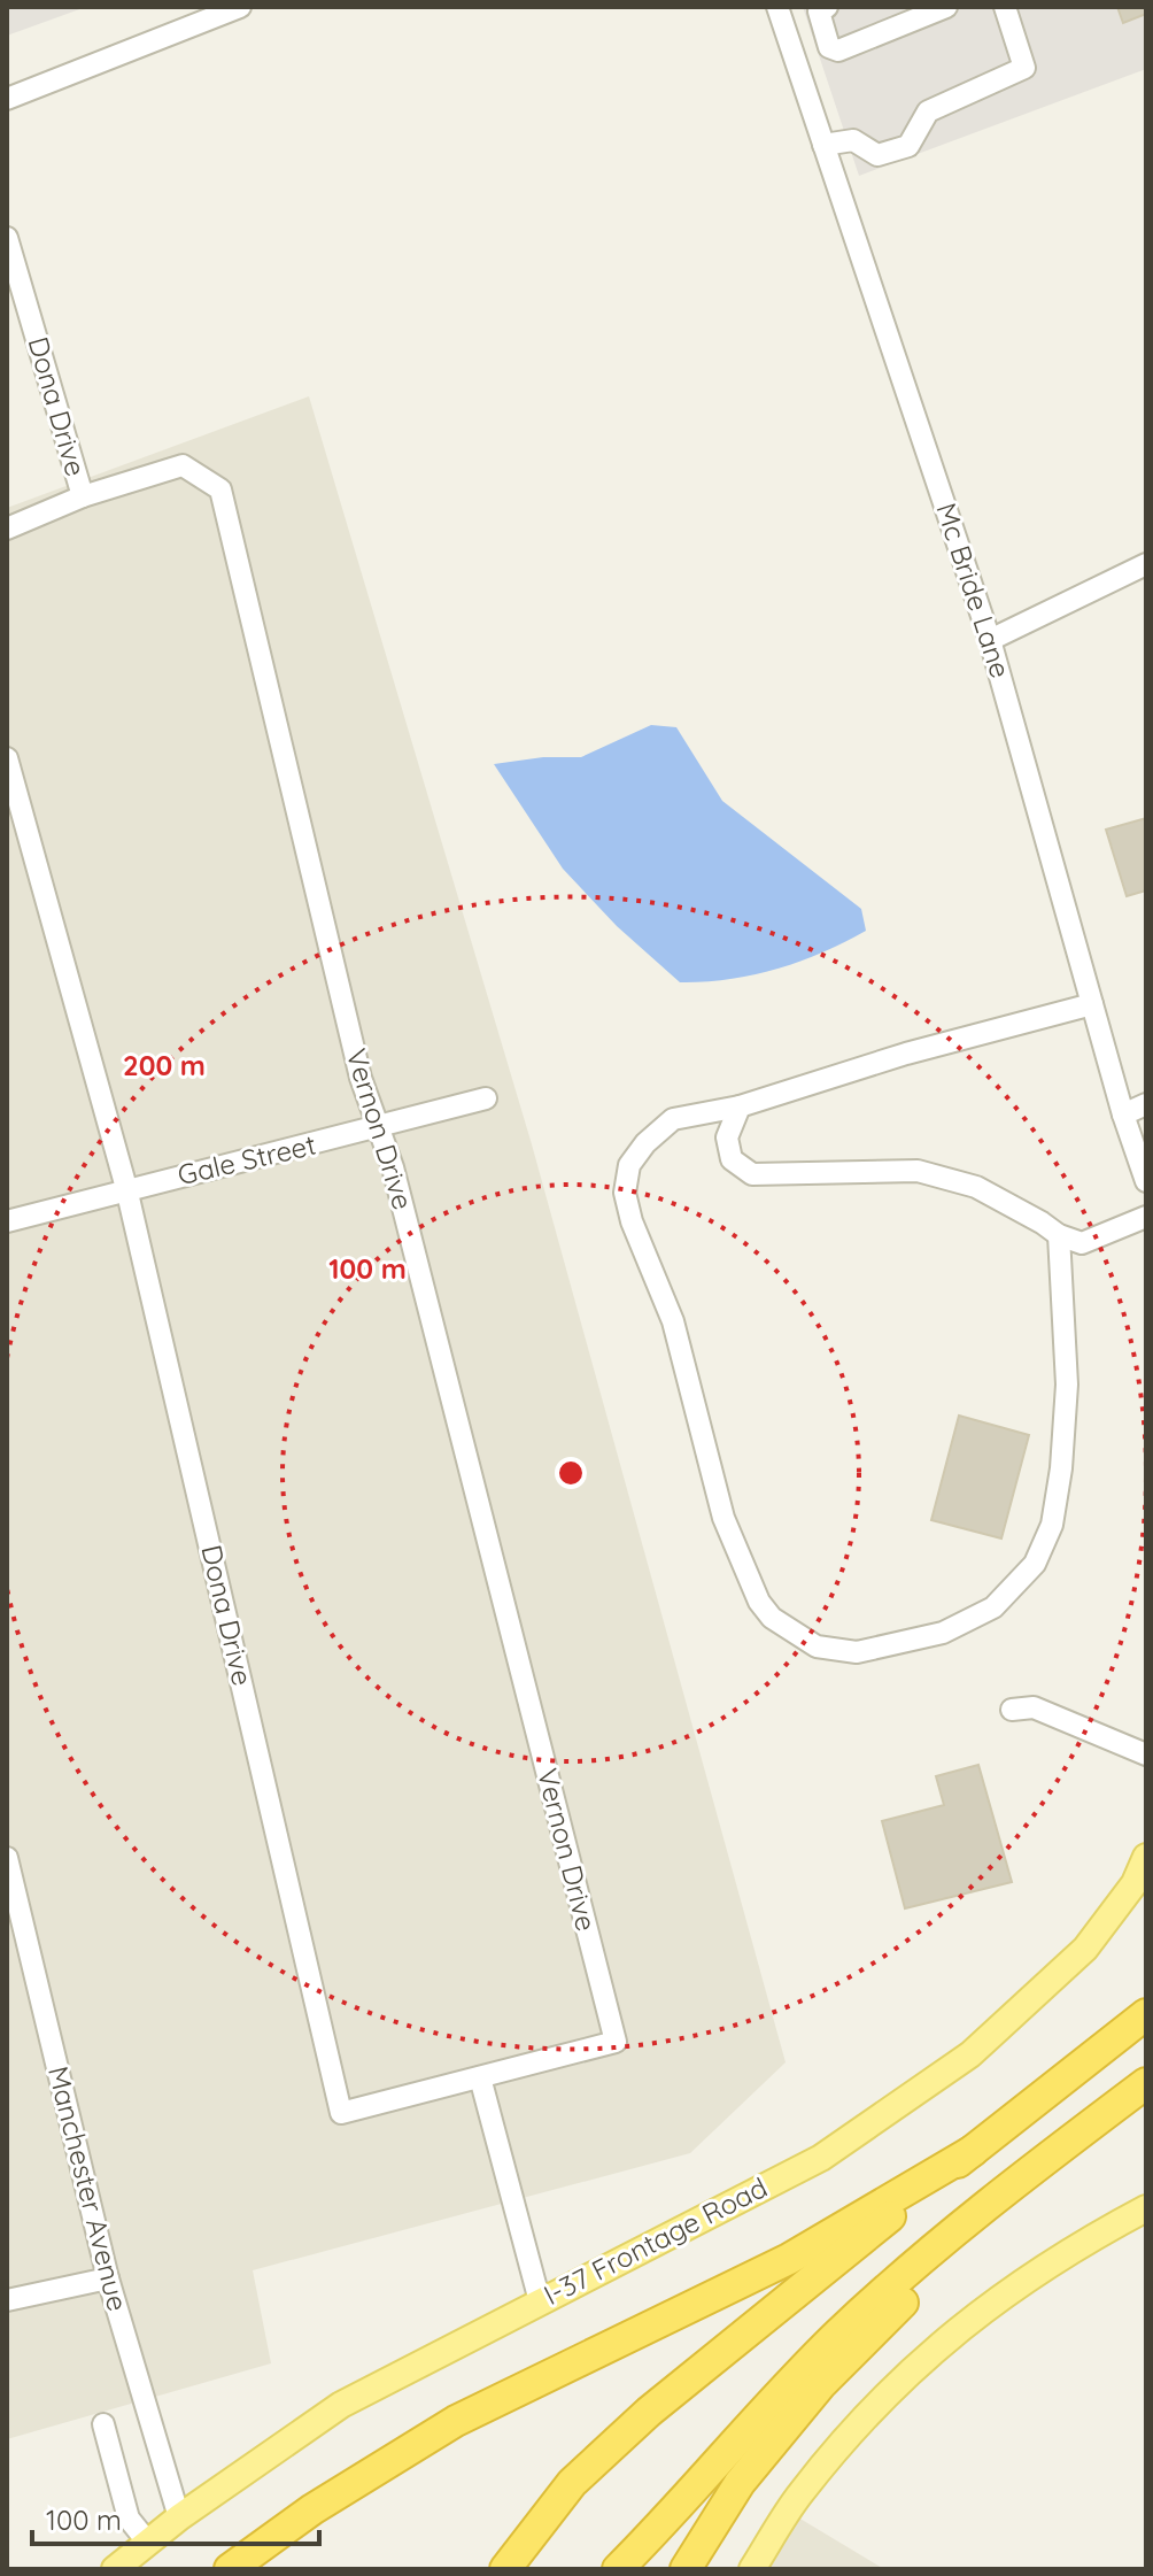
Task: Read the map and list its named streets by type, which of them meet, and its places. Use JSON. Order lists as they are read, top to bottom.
{
  "streets": {
    "main road": ["I-37 Frontage Road"],
    "street": [
      "Dona Drive",
      "Mc Bride Lane",
      "Vernon Drive",
      "Gale Street",
      "Manchester Avenue"
    ]
  },
  "crossings": [
    ["Dona Drive", "Vernon Drive"],
    ["Dona Drive", "Gale Street"],
    ["Vernon Drive", "Gale Street"],
    ["Manchester Avenue", "I-37 Frontage Road"]
  ],
  "scale_bar": "100 m",
  "rings": ["200 m", "100 m"]
}
